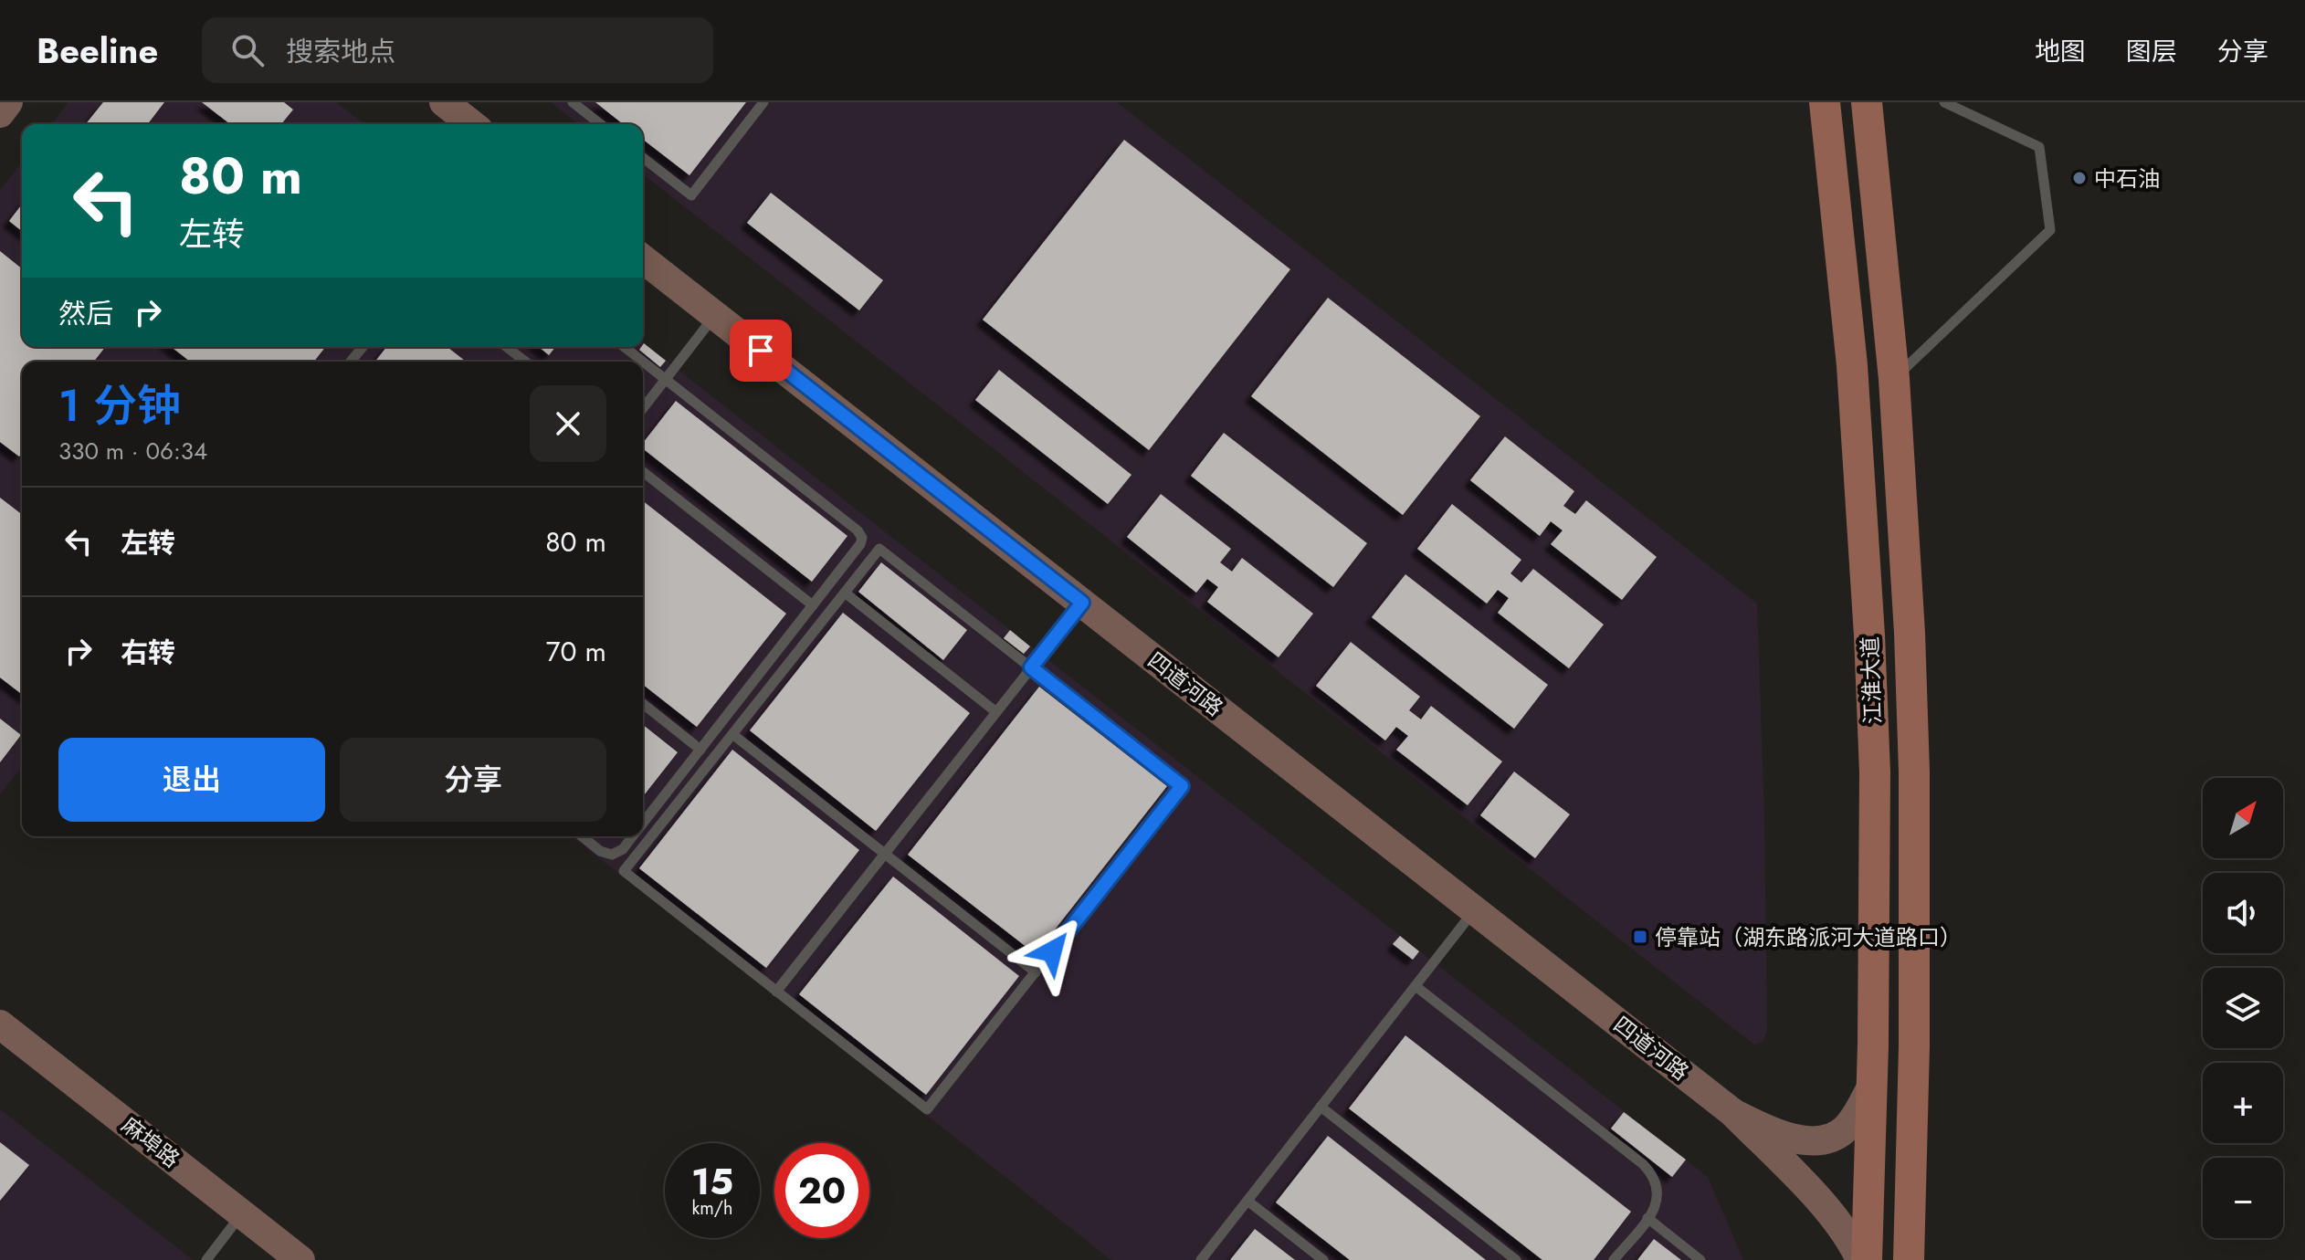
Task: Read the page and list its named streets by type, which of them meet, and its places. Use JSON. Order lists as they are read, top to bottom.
{
  "streets": {
    "main road": ["江淮大道"],
    "street": ["四道河路", "麻埠路"]
  },
  "places": {
    "other": ["中石油"],
    "transit": ["停靠站（湖东路派河大道路口）"]
  },
  "north": "top right",
  "page": {
    "header": "Beeline",
    "search": "搜索地点",
    "nav": ["地图", "图层", "分享"],
    "turn": ["80 m", "左转"],
    "then": "然后",
    "heading": ["1 分钟", "330 m · 06:34"],
    "list": [
      {
        "name": "左转",
        "value": "80 m"
      },
      {
        "name": "右转",
        "value": "70 m"
      }
    ],
    "buttons": ["退出", "分享"],
    "map_buttons": ["+", "−"],
    "speed": "15 km/h",
    "limit": "20"
  }
}
